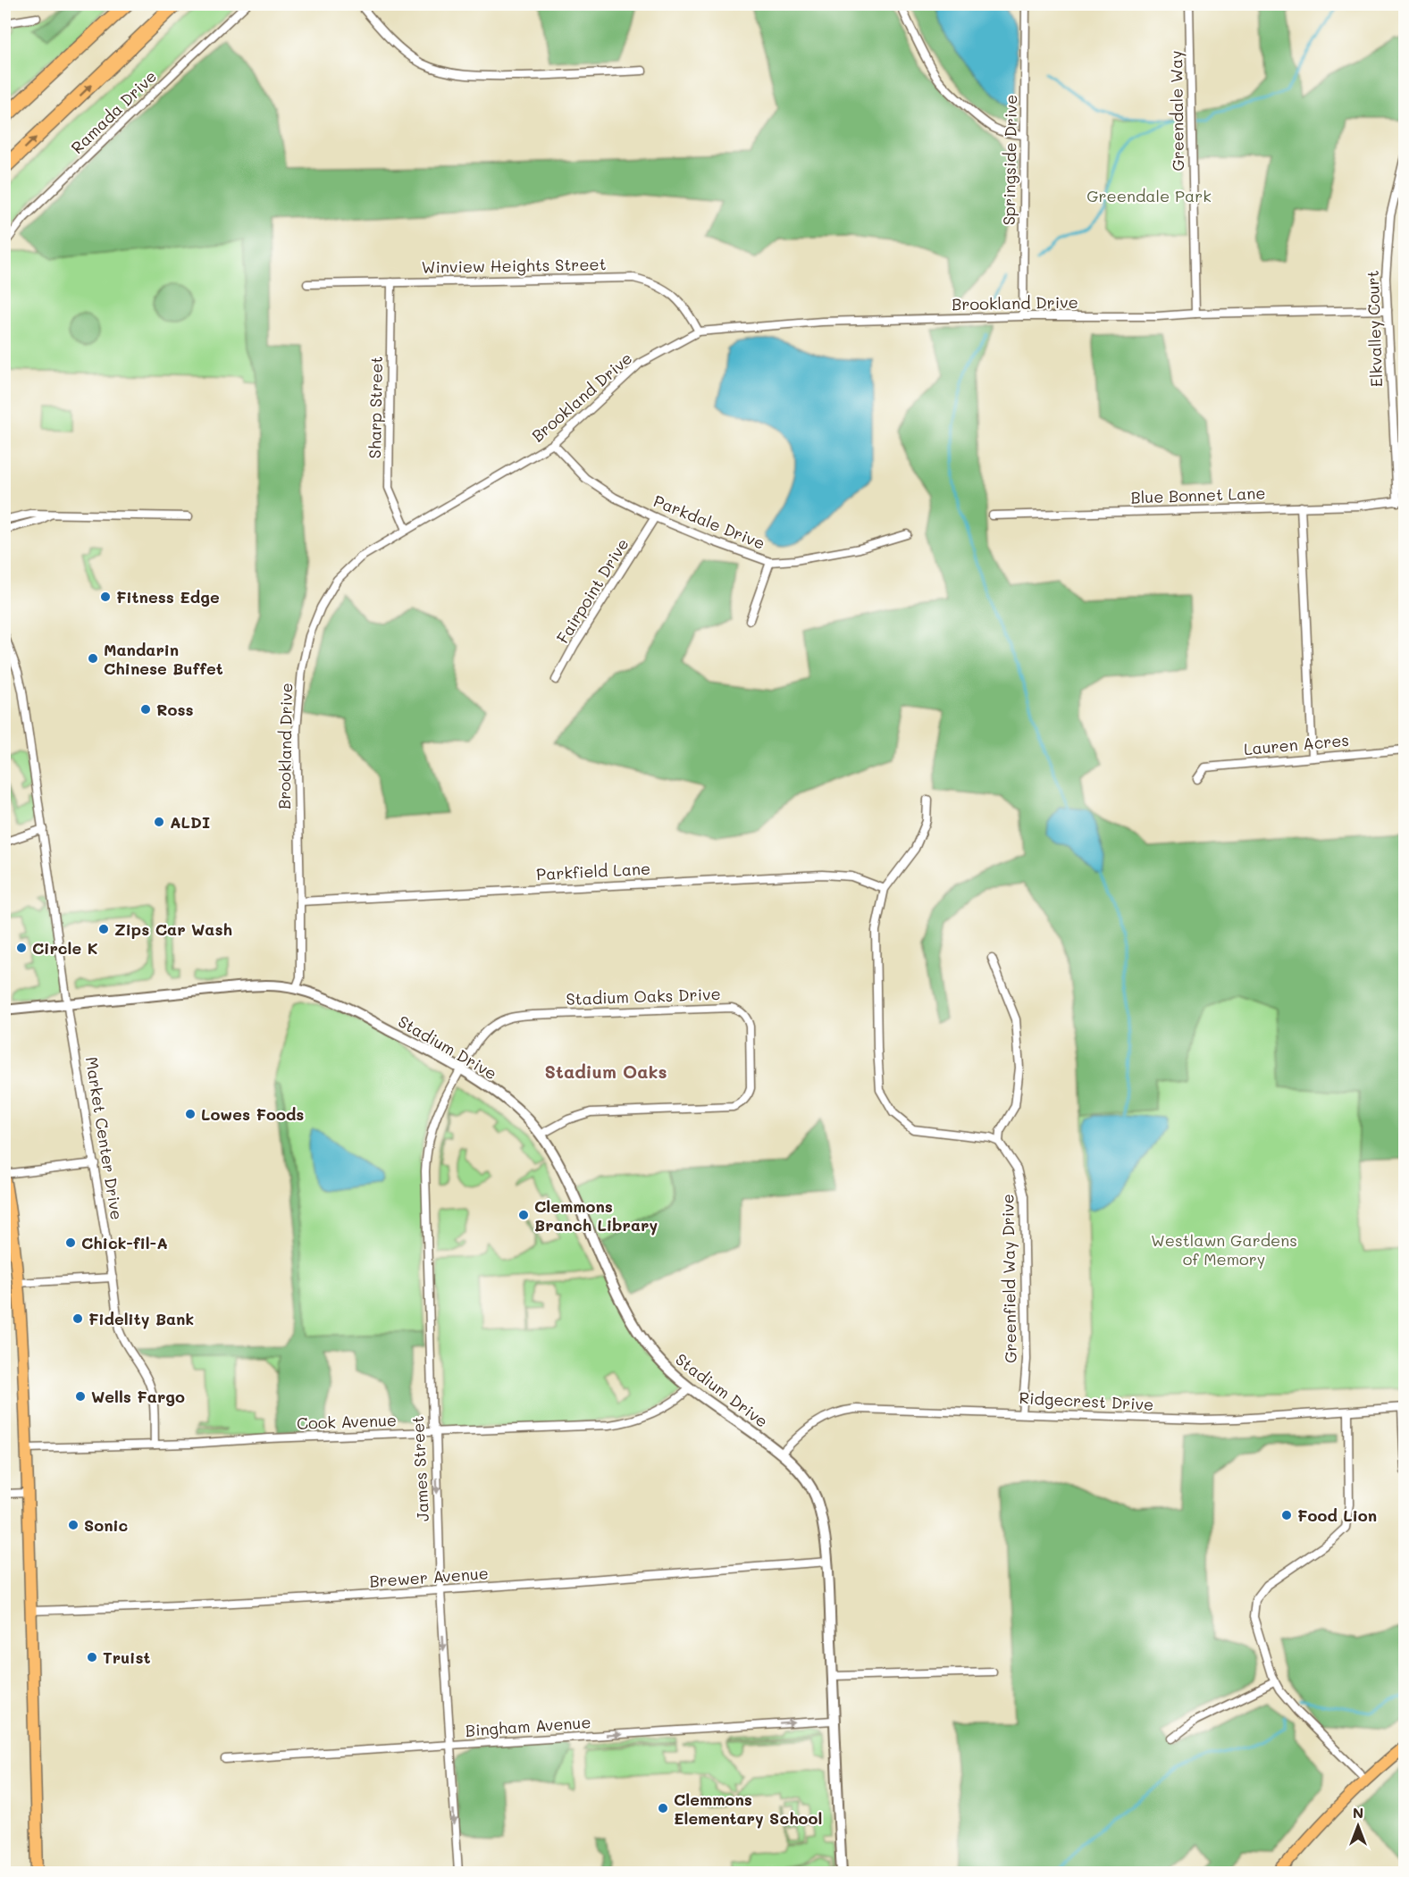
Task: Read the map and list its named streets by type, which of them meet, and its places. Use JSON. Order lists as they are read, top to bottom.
{
  "streets": {
    "street": [
      "Greendale Way",
      "Ramada Drive",
      "Springside Drive",
      "Winview Heights Street",
      "Brookland Drive",
      "Elkvalley Court",
      "Sharp Street",
      "Blue Bonnet Lane",
      "Parkdale Drive",
      "Fairpoint Drive",
      "Lauren Acres",
      "Parkfield Lane",
      "Stadium Oaks Drive",
      "Stadium Drive",
      "Market Center Drive",
      "Greenfield Way Drive",
      "Ridgecrest Drive",
      "Cook Avenue",
      "James Street",
      "Brewer Avenue",
      "Bingham Avenue"
    ]
  },
  "crossings": [
    ["Greendale Way", "Brookland Drive"],
    ["Springside Drive", "Brookland Drive"],
    ["Winview Heights Street", "Brookland Drive"],
    ["Winview Heights Street", "Sharp Street"],
    ["Brookland Drive", "Elkvalley Court"],
    ["Brookland Drive", "Sharp Street"],
    ["Brookland Drive", "Parkdale Drive"],
    ["Brookland Drive", "Parkfield Lane"],
    ["Brookland Drive", "Stadium Drive"],
    ["Elkvalley Court", "Blue Bonnet Lane"],
    ["Parkdale Drive", "Fairpoint Drive"],
    ["Stadium Oaks Drive", "Stadium Drive"],
    ["Stadium Oaks Drive", "James Street"],
    ["Stadium Drive", "Market Center Drive"],
    ["Stadium Drive", "Ridgecrest Drive"],
    ["Stadium Drive", "Cook Avenue"],
    ["Stadium Drive", "James Street"],
    ["Stadium Drive", "Brewer Avenue"],
    ["Stadium Drive", "Bingham Avenue"],
    ["Market Center Drive", "Cook Avenue"],
    ["Greenfield Way Drive", "Ridgecrest Drive"],
    ["Cook Avenue", "James Street"],
    ["James Street", "Brewer Avenue"],
    ["James Street", "Bingham Avenue"]
  ],
  "one_way": ["James Street", "Bingham Avenue"],
  "districts": ["Stadium Oaks"],
  "parks": ["Greendale Park", "Westlawn Gardens of Memory"],
  "places": [
    "Fitness Edge",
    "Mandarin Chinese Buffet",
    "Ross",
    "ALDI",
    "Zips Car Wash",
    "Circle K",
    "Lowes Foods",
    "Clemmons Branch Library",
    "Chick-fil-A",
    "Fidelity Bank",
    "Wells Fargo",
    "Food Lion",
    "Sonic",
    "Truist",
    "Clemmons Elementary School"
  ],
  "north": "top"
}
